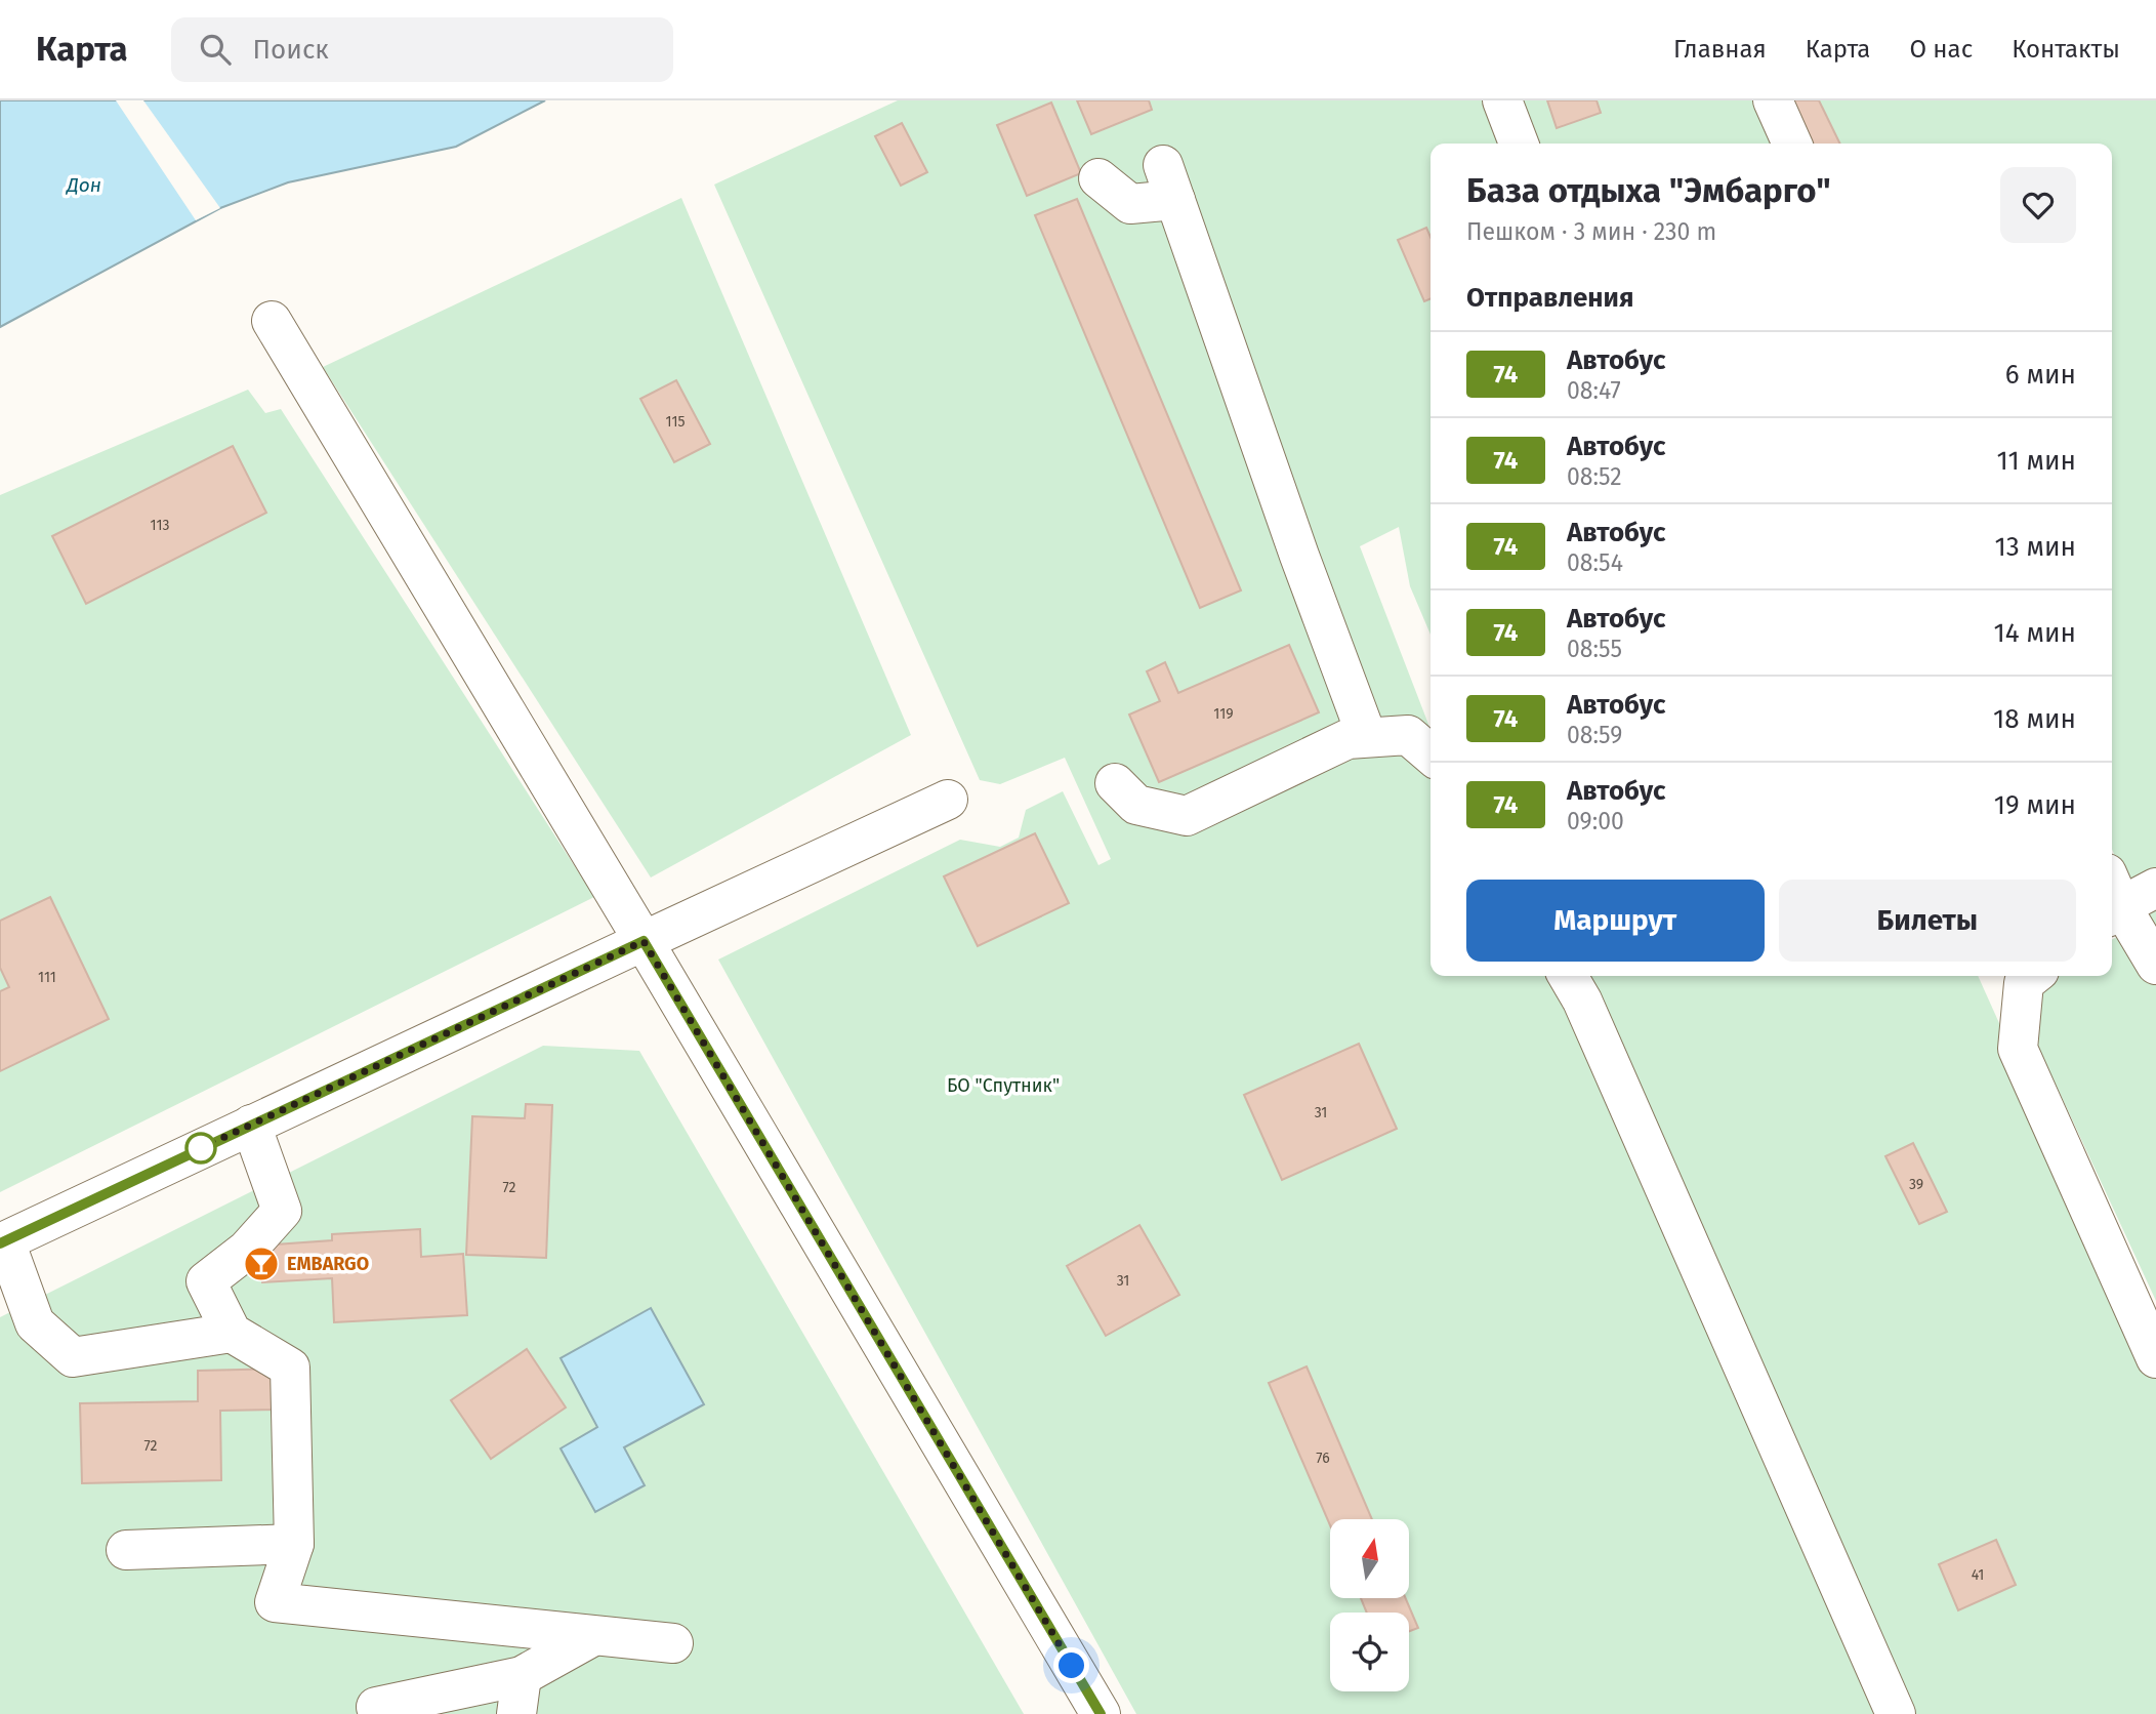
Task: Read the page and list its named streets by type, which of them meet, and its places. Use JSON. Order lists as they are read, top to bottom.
{
  "water": ["Дон"],
  "parks": ["БО \"Спутник\""],
  "places": {
    "bar": ["EMBARGO"]
  },
  "lines": ["bus line 74"],
  "house_numbers": [
    "115",
    "113",
    "119",
    "111",
    "31",
    "39",
    "72",
    "31",
    "72",
    "76",
    "41"
  ],
  "north": "top",
  "page": {
    "header": "Карта",
    "search": "Поиск",
    "nav": [
      "Главная",
      "Карта",
      "О нас",
      "Контакты"
    ],
    "heading": [
      ["База отдыха \"Эмбарго\"", "Пешком · 3 мин · 230 m"],
      "Отправления"
    ],
    "list": [
      {
        "mark": "74",
        "name": "Автобус",
        "note": "08:47",
        "value": "6 мин"
      },
      {
        "mark": "74",
        "name": "Автобус",
        "note": "08:52",
        "value": "11 мин"
      },
      {
        "mark": "74",
        "name": "Автобус",
        "note": "08:54",
        "value": "13 мин"
      },
      {
        "mark": "74",
        "name": "Автобус",
        "note": "08:55",
        "value": "14 мин"
      },
      {
        "mark": "74",
        "name": "Автобус",
        "note": "08:59",
        "value": "18 мин"
      },
      {
        "mark": "74",
        "name": "Автобус",
        "note": "09:00",
        "value": "19 мин"
      }
    ],
    "buttons": ["Маршрут", "Билеты"]
  }
}
